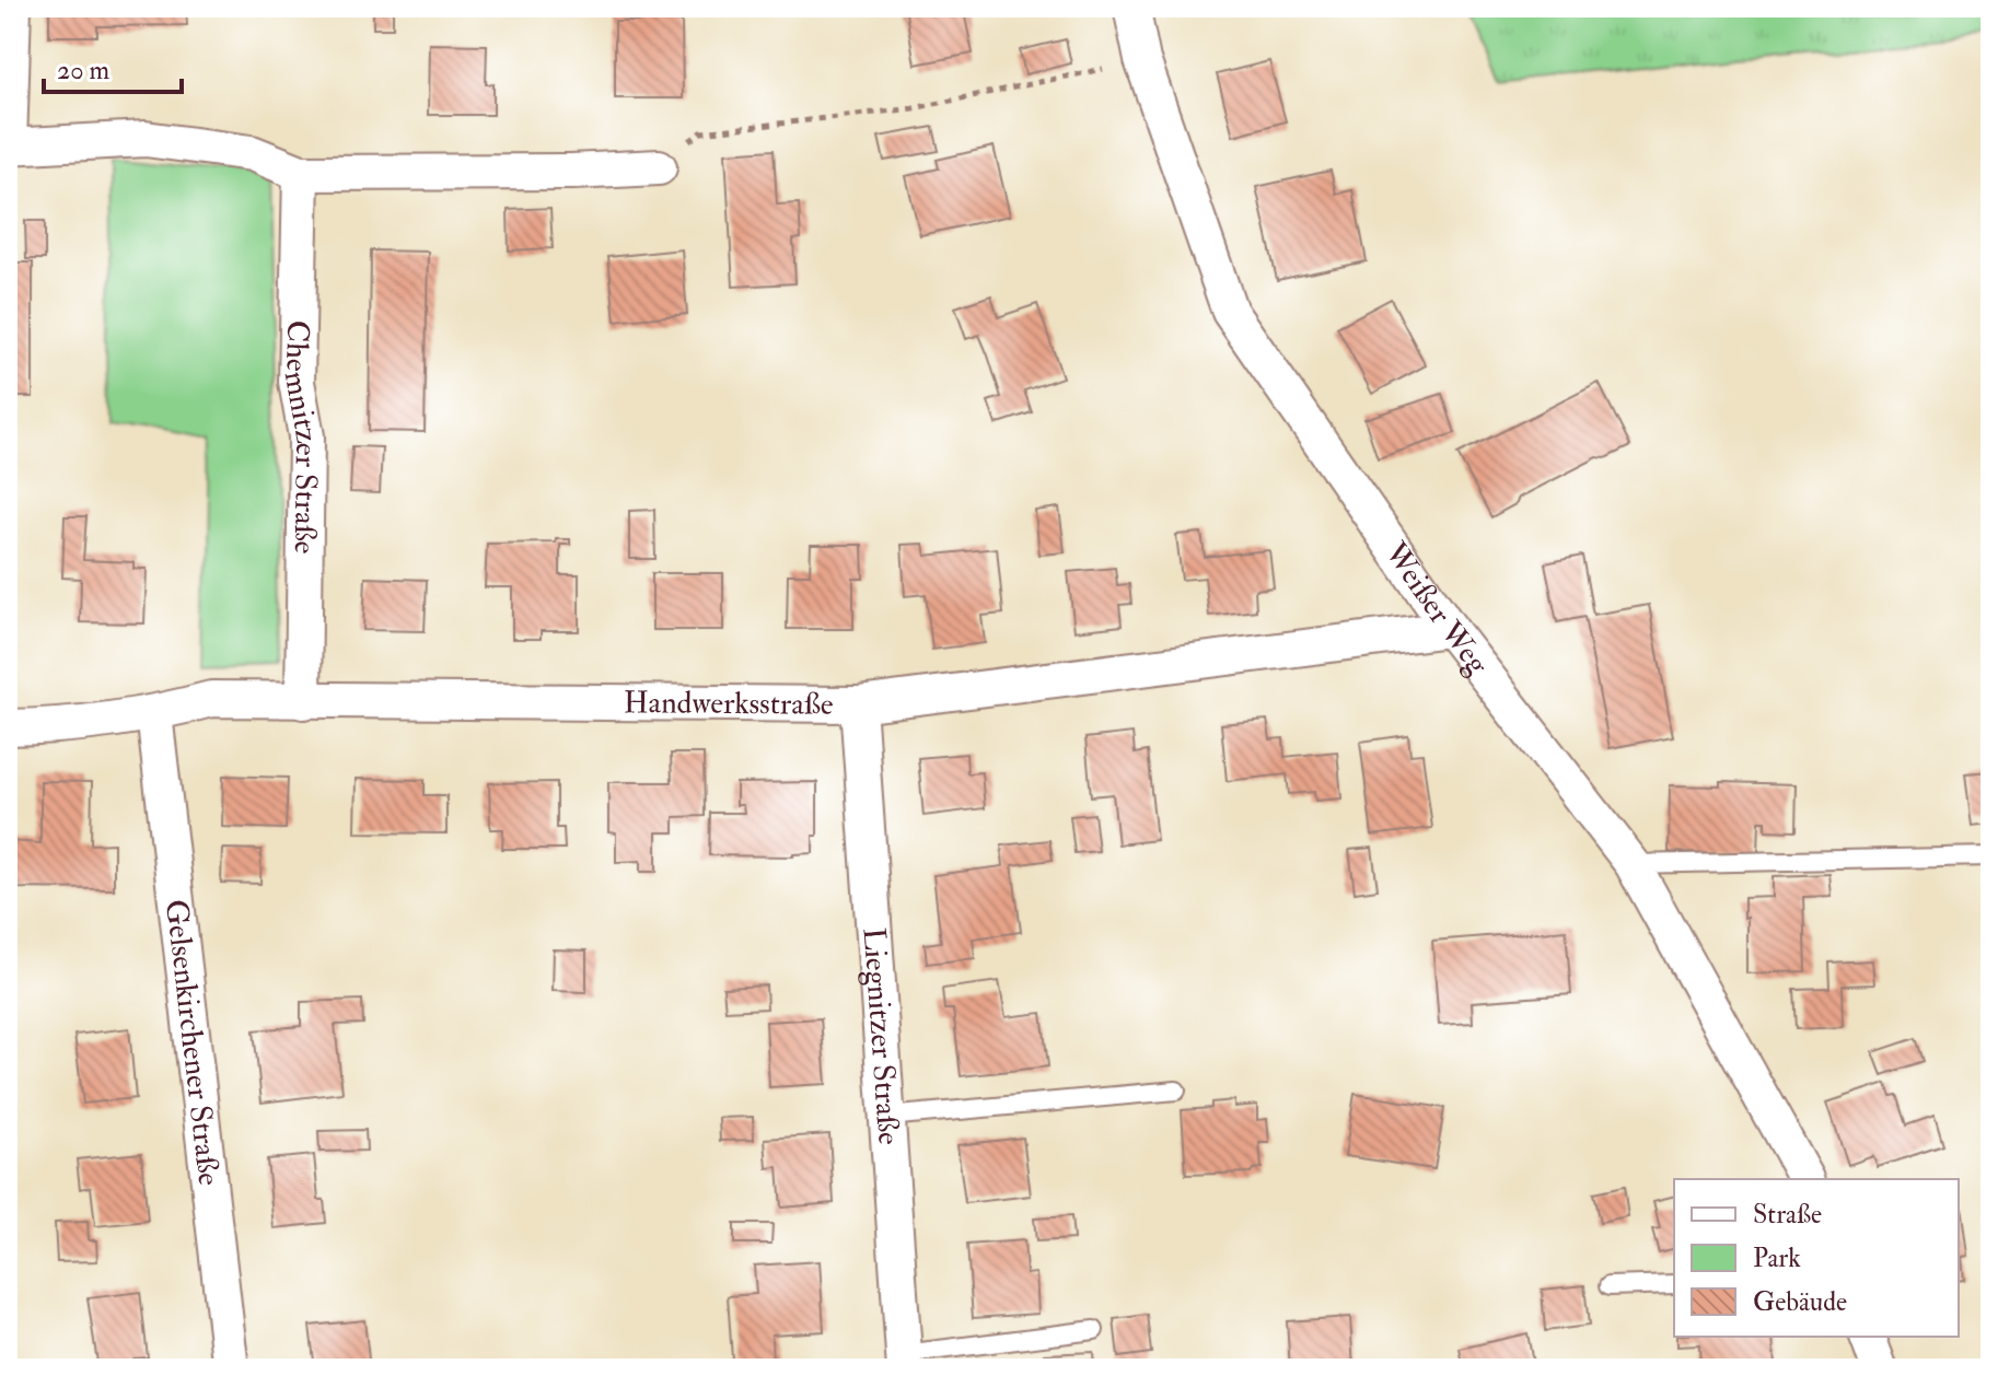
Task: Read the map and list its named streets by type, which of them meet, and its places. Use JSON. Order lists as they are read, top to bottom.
{
  "streets": {
    "street": [
      "Chemnitzer Straße",
      "Weißer Weg",
      "Handwerksstraße",
      "Liegnitzer Straße",
      "Gelsenkirchener Straße"
    ]
  },
  "crossings": [
    ["Chemnitzer Straße", "Handwerksstraße"],
    ["Weißer Weg", "Handwerksstraße"],
    ["Handwerksstraße", "Liegnitzer Straße"],
    ["Handwerksstraße", "Gelsenkirchener Straße"]
  ],
  "legend": ["Straße", "Park", "Gebäude"],
  "scale_bar": "20 m"
}
